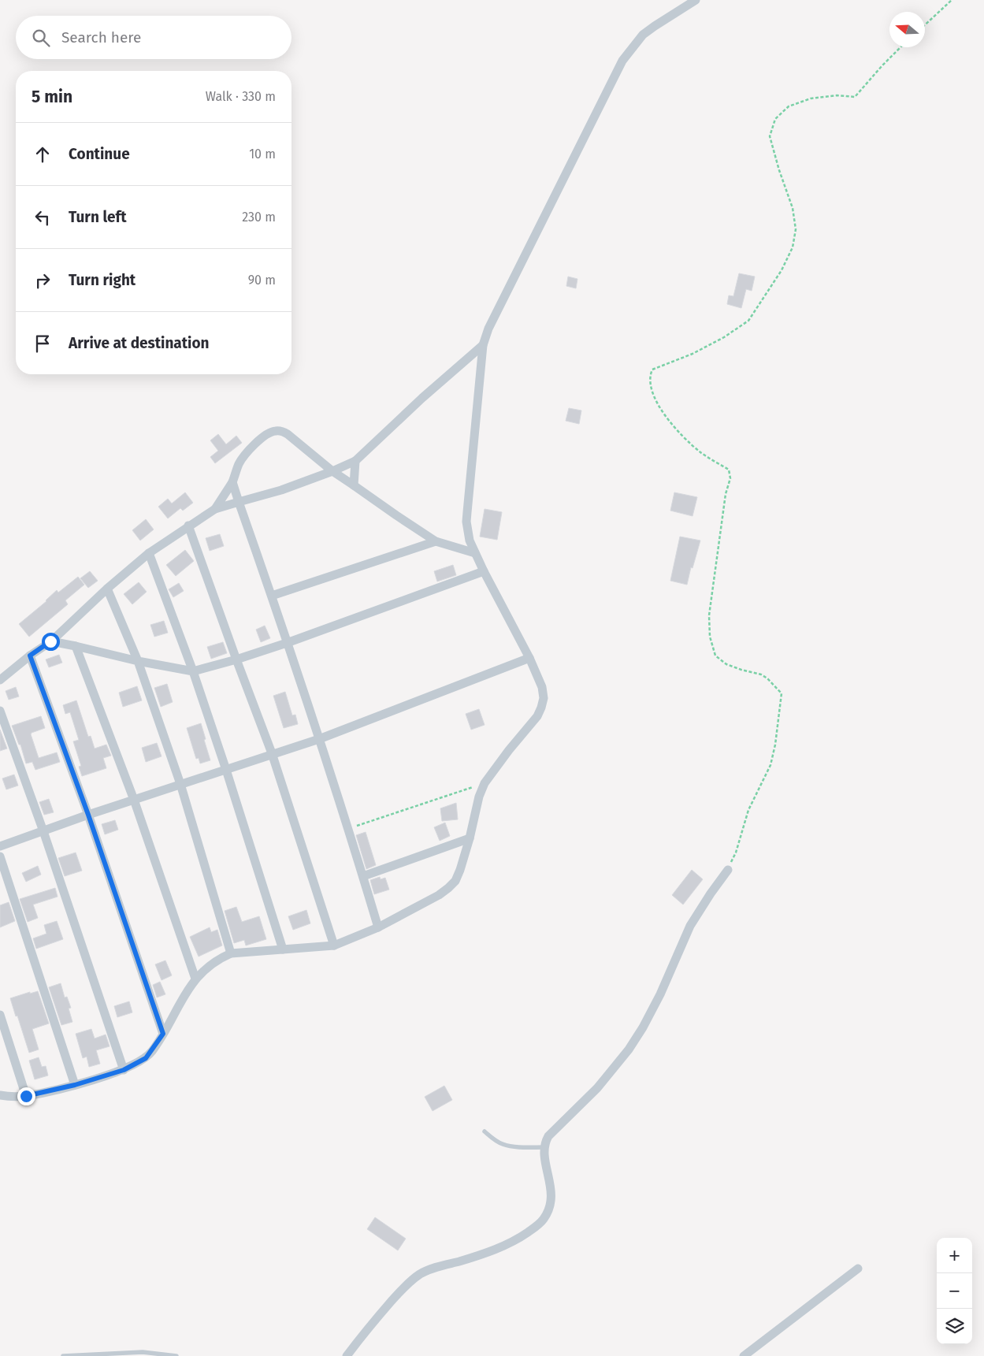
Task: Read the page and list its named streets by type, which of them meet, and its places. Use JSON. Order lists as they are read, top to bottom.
{
  "north": "left",
  "page": {
    "search": "Search here",
    "heading": ["5 min", "Walk · 330 m"],
    "list": [
      ["Continue", "10 m"],
      ["Turn left", "230 m"],
      ["Turn right", "90 m"],
      "Arrive at destination"
    ],
    "map_buttons": ["+", "−"]
  }
}
